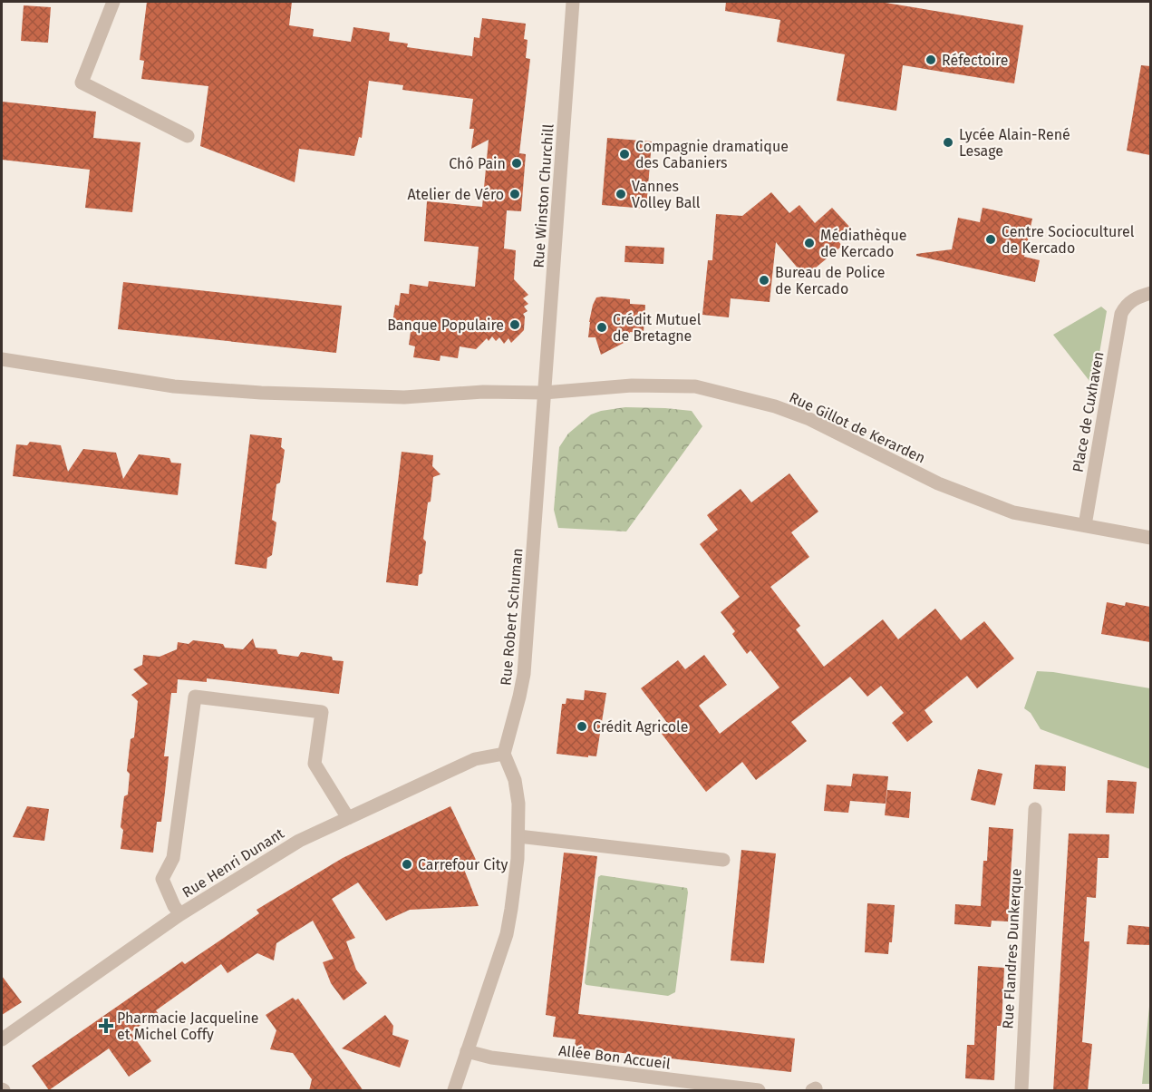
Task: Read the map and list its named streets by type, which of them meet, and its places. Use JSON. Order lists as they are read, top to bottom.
{
  "streets": {
    "street": [
      "Rue Winston Churchill",
      "Place de Cuxhaven",
      "Rue Gillot de Kerarden",
      "Rue Robert Schuman",
      "Rue Henri Dunant",
      "Rue Flandres Dunkerque",
      "Allée Bon Accueil"
    ]
  },
  "crossings": [
    ["Rue Winston Churchill", "Rue Gillot de Kerarden"],
    ["Rue Winston Churchill", "Rue Robert Schuman"],
    ["Place de Cuxhaven", "Rue Gillot de Kerarden"],
    ["Rue Gillot de Kerarden", "Rue Robert Schuman"],
    ["Rue Robert Schuman", "Rue Henri Dunant"]
  ],
  "places": {
    "other": [
      "Réfectoire",
      "Lycée Alain-René Lesage",
      "Compagnie dramatique des Cabaniers",
      "Chô Pain",
      "Atelier de Véro",
      "Vannes Volley Ball",
      "Centre Socioculturel de Kercado",
      "Médiathèque de Kercado",
      "Bureau de Police de Kercado",
      "Banque Populaire",
      "Crédit Mutuel de Bretagne",
      "Crédit Agricole",
      "Carrefour City"
    ],
    "health": ["Pharmacie Jacqueline et Michel Coffy"]
  }
}
